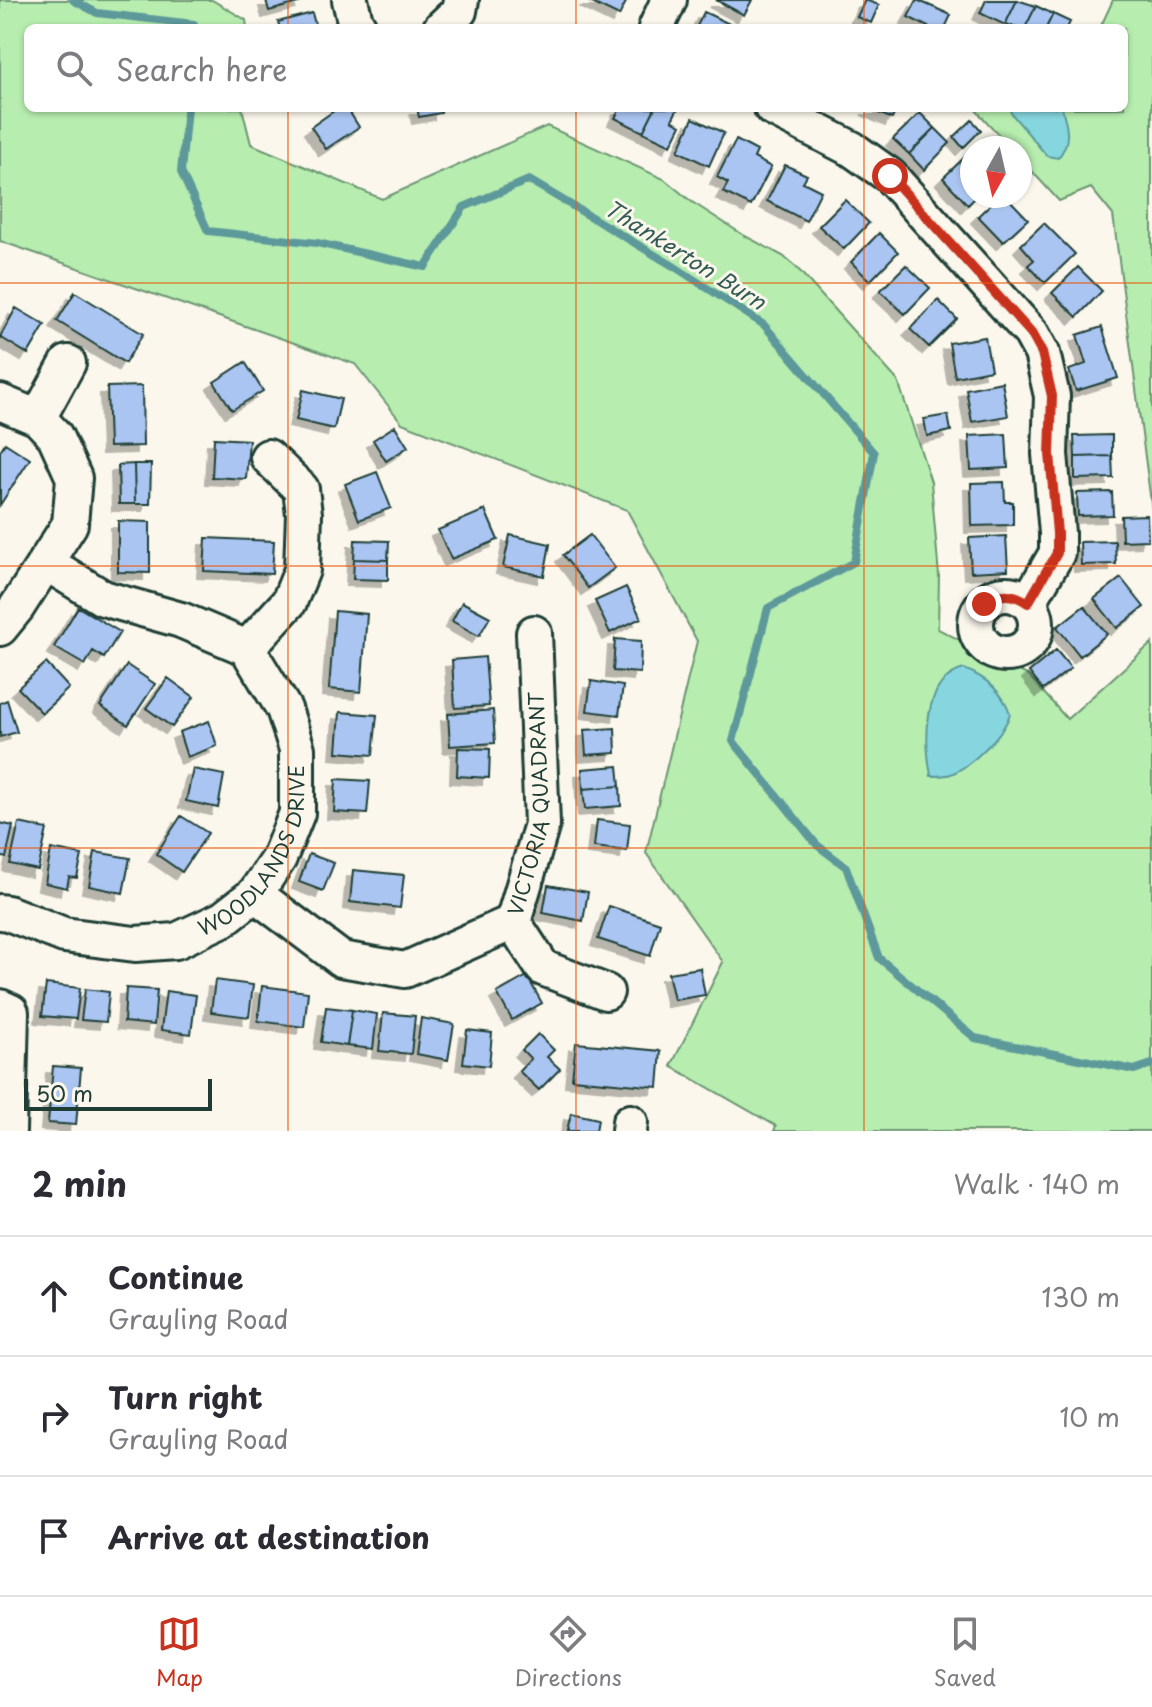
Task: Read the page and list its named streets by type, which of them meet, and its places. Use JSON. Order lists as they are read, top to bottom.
{
  "streets": {
    "street": ["VICTORIA QUADRANT", "WOODLANDS DRIVE"]
  },
  "crossings": [
    ["VICTORIA QUADRANT", "WOODLANDS DRIVE"]
  ],
  "water": ["Thankerton Burn"],
  "scale_bar": "50 m",
  "north": "bottom",
  "page": {
    "search": "Search here",
    "scale": "50 m",
    "heading": ["2 min", "Walk · 140 m"],
    "list": [
      ["Continue", "Grayling Road", "130 m"],
      ["Turn right", "Grayling Road", "10 m"],
      "Arrive at destination"
    ],
    "nav": ["Map", "Directions", "Saved"]
  }
}
